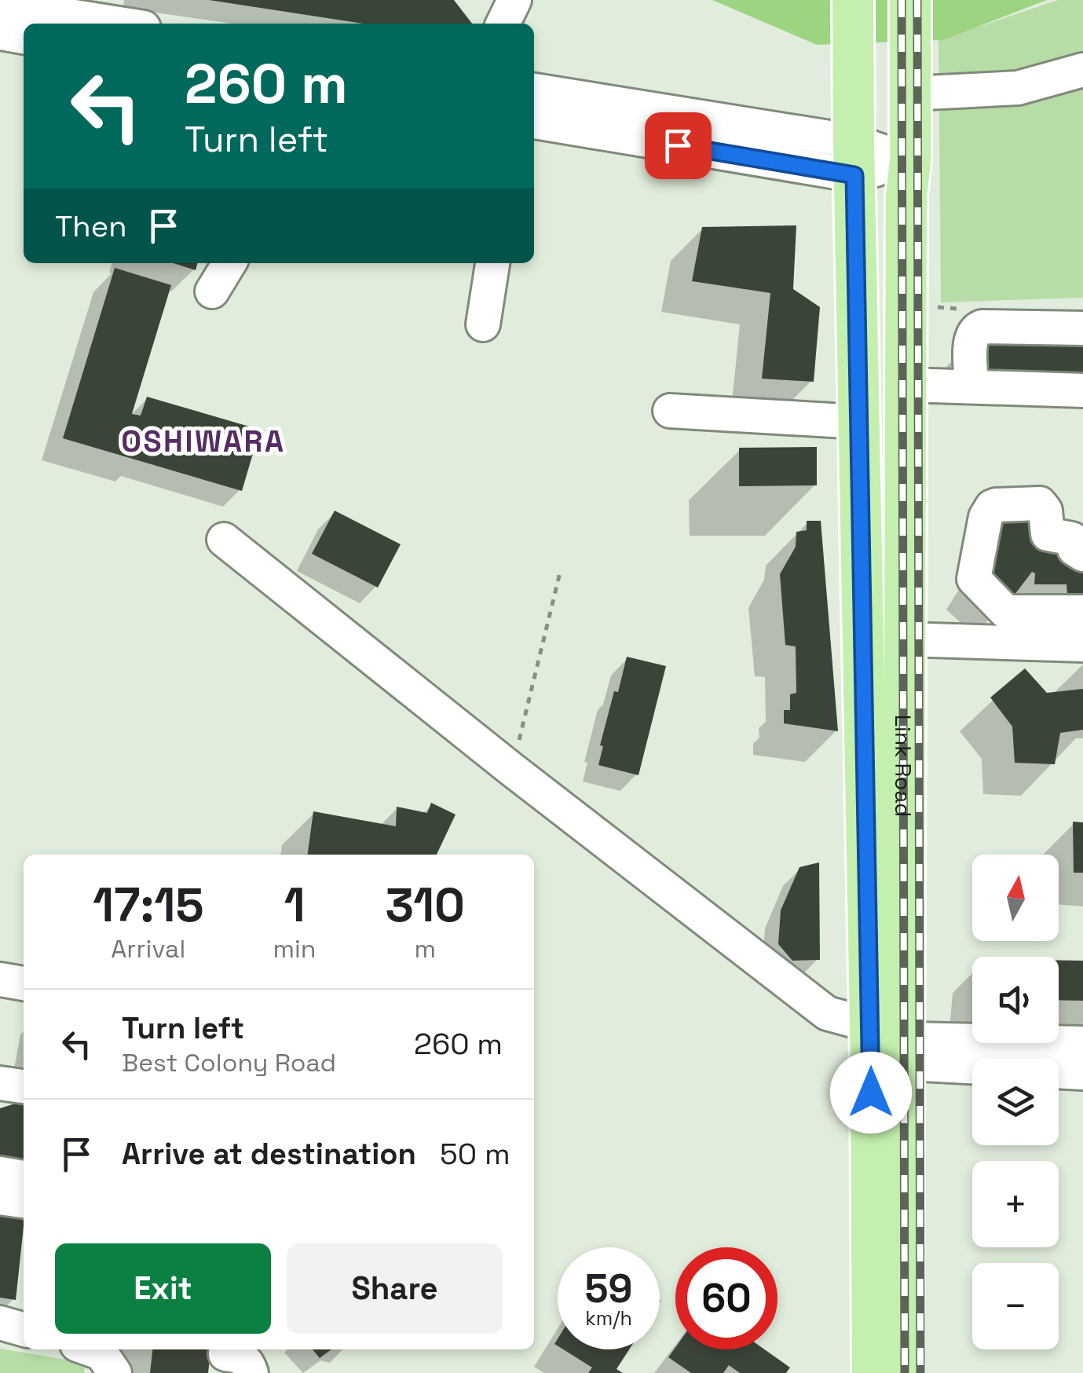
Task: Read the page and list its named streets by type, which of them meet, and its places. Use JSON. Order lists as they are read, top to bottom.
{
  "streets": {
    "main road": ["Link Road"]
  },
  "districts": ["OSHIWARA"],
  "north": "top",
  "page": {
    "turn": ["260 m", "Turn left"],
    "then": "Then",
    "map_buttons": ["+", "−"],
    "eta": [
      "17:15",
      "Arrival",
      "1",
      "min",
      "310",
      "m"
    ],
    "list": [
      {
        "name": "Turn left",
        "note": "Best Colony Road",
        "value": "260 m"
      },
      {
        "name": "Arrive at destination",
        "value": "50 m"
      }
    ],
    "buttons": ["Exit", "Share"],
    "speed": "59 km/h",
    "limit": "60"
  }
}
